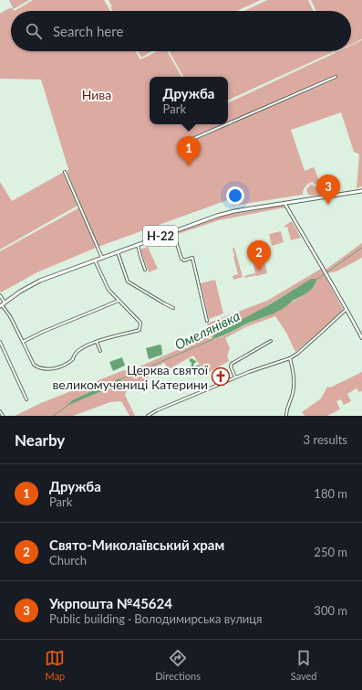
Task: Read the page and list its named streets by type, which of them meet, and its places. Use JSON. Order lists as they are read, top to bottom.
{
  "streets": {
    "main road": ["Н-22"]
  },
  "water": ["Омелянівка"],
  "parks": ["Нива"],
  "places": {
    "church": ["Церква святої великомучениці Катерини"]
  },
  "page": {
    "search": "Search here",
    "popup": ["Дружба", "Park"],
    "pins": ["1", "3", "2"],
    "heading": ["Nearby", "3 results"],
    "list": [
      {
        "mark": "1",
        "name": "Дружба",
        "note": "Park",
        "value": "180 m"
      },
      {
        "mark": "2",
        "name": "Свято-Миколаївський храм",
        "note": "Church",
        "value": "250 m"
      },
      {
        "mark": "3",
        "name": "Укрпошта №45624",
        "note": "Public building · Володимирська вулиця",
        "value": "300 m"
      }
    ],
    "nav": ["Map", "Directions", "Saved"]
  }
}
